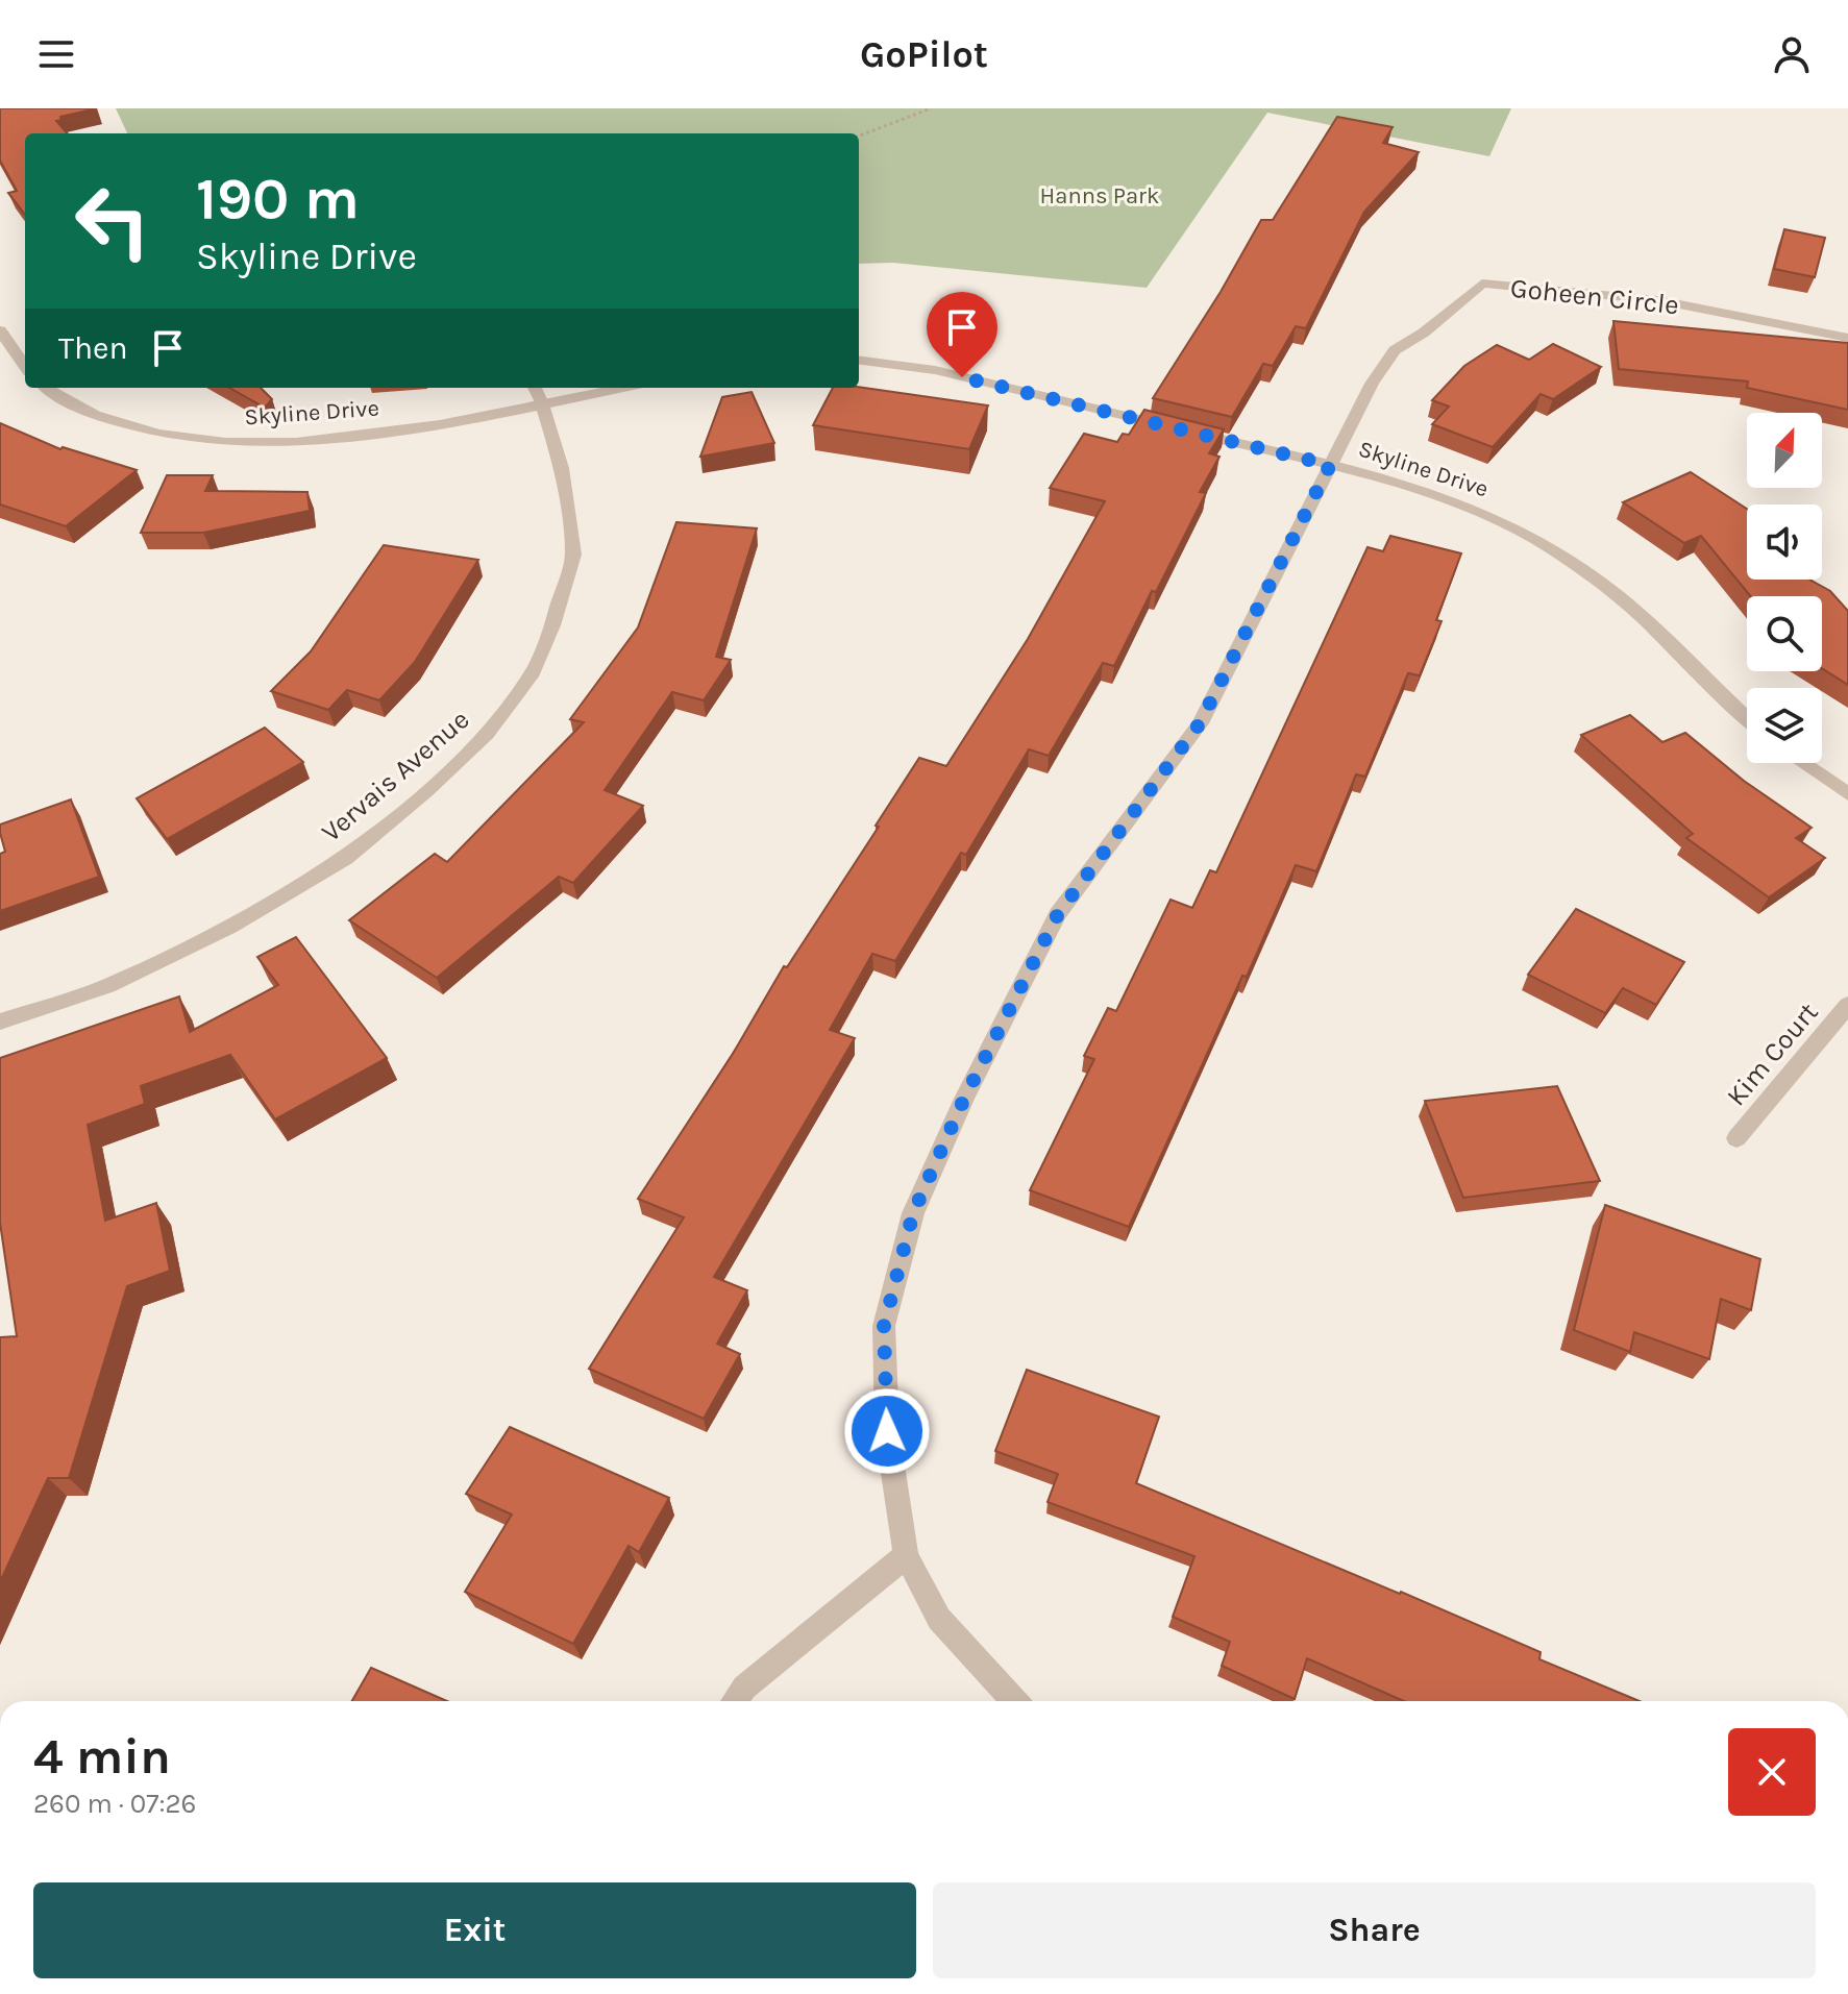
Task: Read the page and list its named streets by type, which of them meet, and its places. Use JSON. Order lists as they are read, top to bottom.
{
  "streets": {
    "street": [
      "Goheen Circle",
      "Skyline Drive",
      "Vervais Avenue",
      "Kim Court"
    ]
  },
  "crossings": [
    ["Goheen Circle", "Skyline Drive"],
    ["Skyline Drive", "Vervais Avenue"]
  ],
  "parks": ["Hanns Park"],
  "north": "top right",
  "page": {
    "header": "GoPilot",
    "turn": ["190 m", "Skyline Drive"],
    "then": "Then",
    "heading": ["4 min", "260 m · 07:26"],
    "buttons": ["Exit", "Share"]
  }
}
